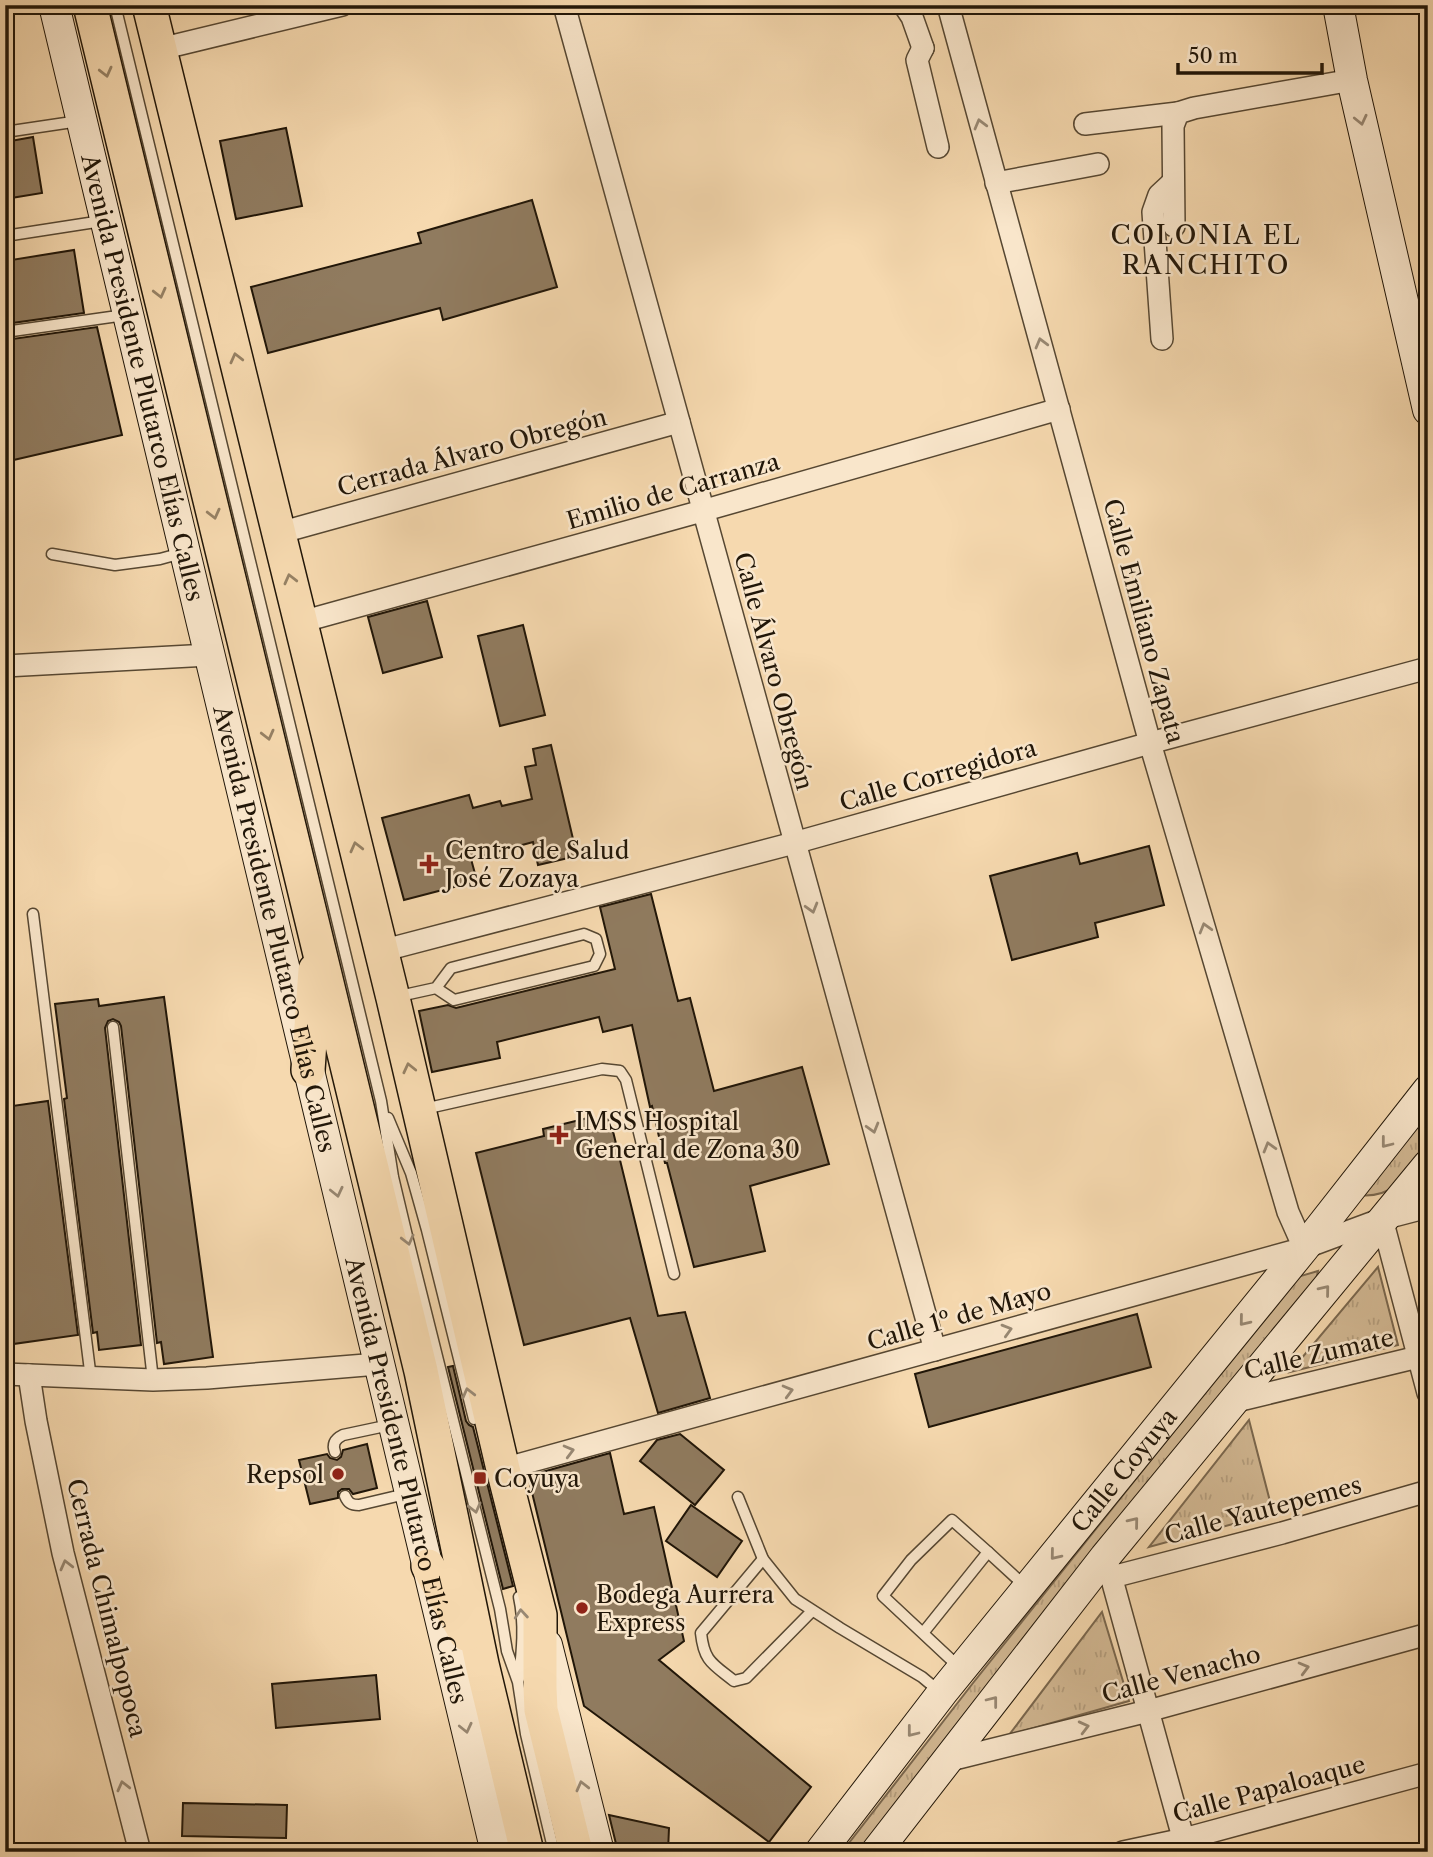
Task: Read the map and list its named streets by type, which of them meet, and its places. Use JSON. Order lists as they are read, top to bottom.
{
  "streets": {
    "main road": ["Avenida Presidente Plutarco Elías Calles"],
    "street": [
      "Cerrada Álvaro Obregón",
      "Emilio de Carranza",
      "Calle Emiliano Zapata",
      "Calle Álvaro Obregón",
      "Calle Corregidora",
      "Calle 1º de Mayo",
      "Calle Zumate",
      "Calle Coyuya",
      "Calle Yautepemes",
      "Cerrada Chimalpopoca",
      "Calle Venacho",
      "Calle Papaloaque"
    ]
  },
  "crossings": [
    ["Cerrada Álvaro Obregón", "Calle Álvaro Obregón"],
    ["Emilio de Carranza", "Calle Emiliano Zapata"],
    ["Emilio de Carranza", "Calle Álvaro Obregón"],
    ["Calle Emiliano Zapata", "Calle Corregidora"],
    ["Calle Emiliano Zapata", "Calle 1º de Mayo"],
    ["Calle Emiliano Zapata", "Calle Coyuya"],
    ["Calle Álvaro Obregón", "Calle Corregidora"],
    ["Calle Álvaro Obregón", "Calle 1º de Mayo"],
    ["Calle 1º de Mayo", "Calle Coyuya"],
    ["Calle Zumate", "Calle Coyuya"],
    ["Calle Coyuya", "Calle Yautepemes"],
    ["Calle Coyuya", "Calle Venacho"]
  ],
  "one_way": [
    "Calle Emiliano Zapata",
    "Calle Álvaro Obregón",
    "Calle 1º de Mayo",
    "Cerrada Chimalpopoca",
    "Calle Venacho"
  ],
  "districts": ["COLONIA EL RANCHITO"],
  "places": {
    "health": ["Centro de Salud José Zozaya", "IMSS Hospital General de Zona 30"],
    "other": ["Repsol", "Bodega Aurrera Express"],
    "transit": ["Coyuya"]
  },
  "scale_bar": "50 m"
}
